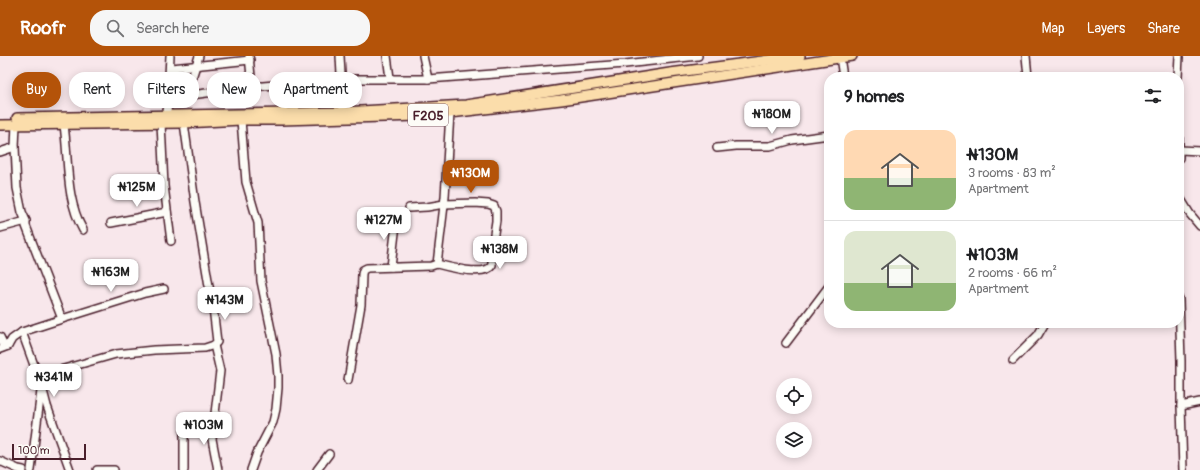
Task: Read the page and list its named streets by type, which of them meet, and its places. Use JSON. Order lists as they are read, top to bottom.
{
  "streets": {
    "main road": ["F205"]
  },
  "scale_bar": "100 m",
  "page": {
    "header": "Roofr",
    "search": "Search here",
    "nav": ["Map", "Layers", "Share"],
    "chip": [
      "Buy",
      "Rent",
      "Filters",
      "New",
      "Apartment"
    ],
    "heading": "9 homes",
    "price": [
      "₦180M",
      "₦130M",
      "₦125M",
      "₦127M",
      "₦138M",
      "₦163M",
      "₦143M",
      "₦341M",
      "₦103M"
    ],
    "list": [
      {
        "name": "₦130M",
        "note": "3 rooms · 83 m² · Apartment"
      },
      {
        "name": "₦103M",
        "note": "2 rooms · 66 m² · Apartment"
      }
    ],
    "scale": "100 m"
  }
}
